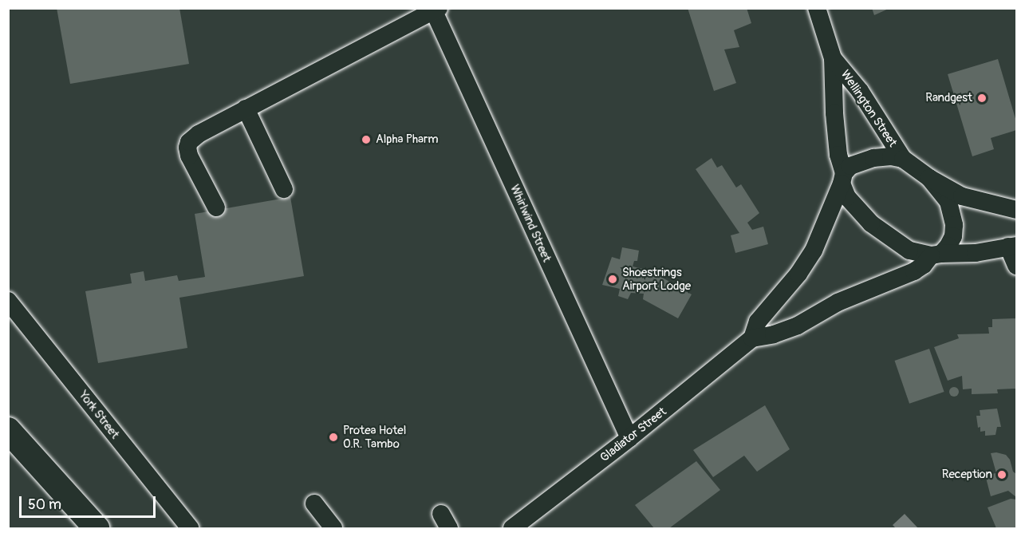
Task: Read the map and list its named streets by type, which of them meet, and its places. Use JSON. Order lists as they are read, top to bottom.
{
  "streets": {
    "street": [
      "Wellington Street",
      "Whirlwind Street",
      "York Street",
      "Gladiator Street"
    ]
  },
  "crossings": [
    ["Wellington Street", "Gladiator Street"],
    ["Whirlwind Street", "Gladiator Street"]
  ],
  "places": [
    "Randgest",
    "Alpha Pharm",
    "Shoestrings Airport Lodge",
    "Protea Hotel O.R. Tambo",
    "Reception"
  ],
  "scale_bar": "50 m"
}
